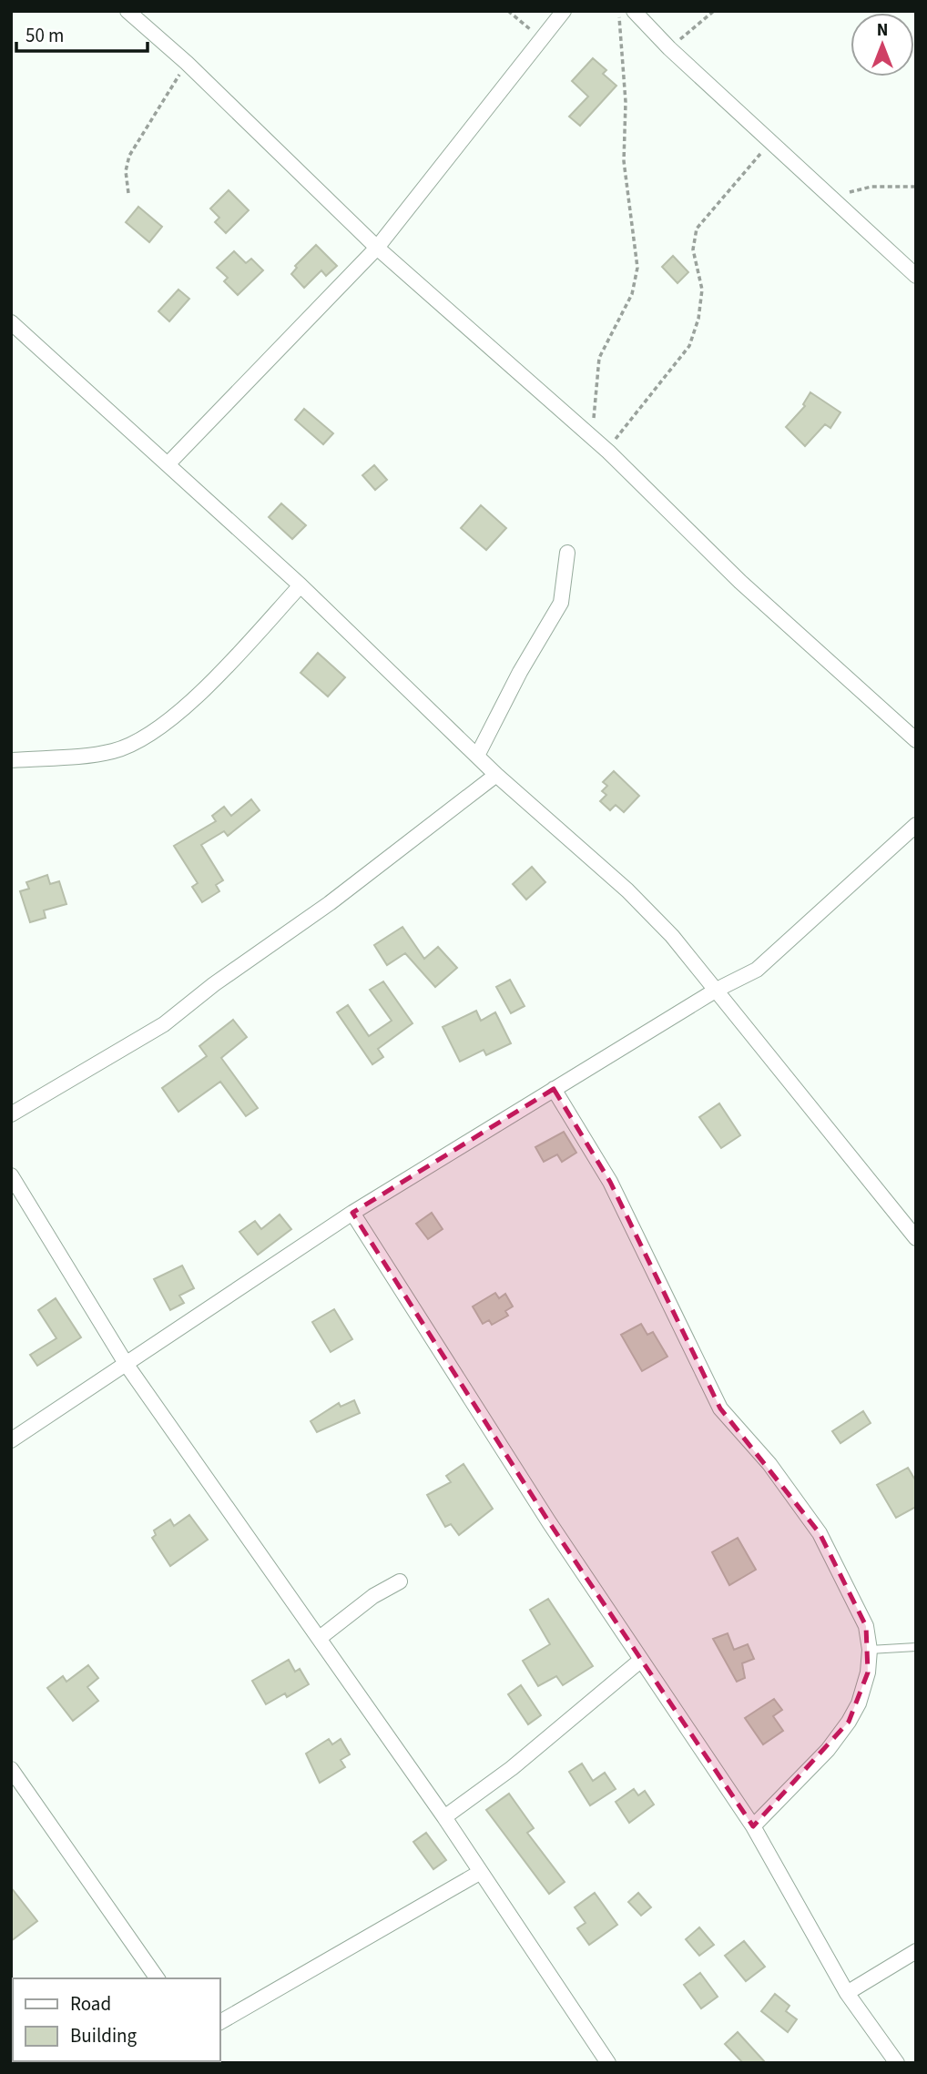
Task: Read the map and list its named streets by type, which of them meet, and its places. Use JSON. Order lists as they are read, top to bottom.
{
  "legend": ["Road", "Building"],
  "scale_bar": "50 m",
  "north": "top"
}
